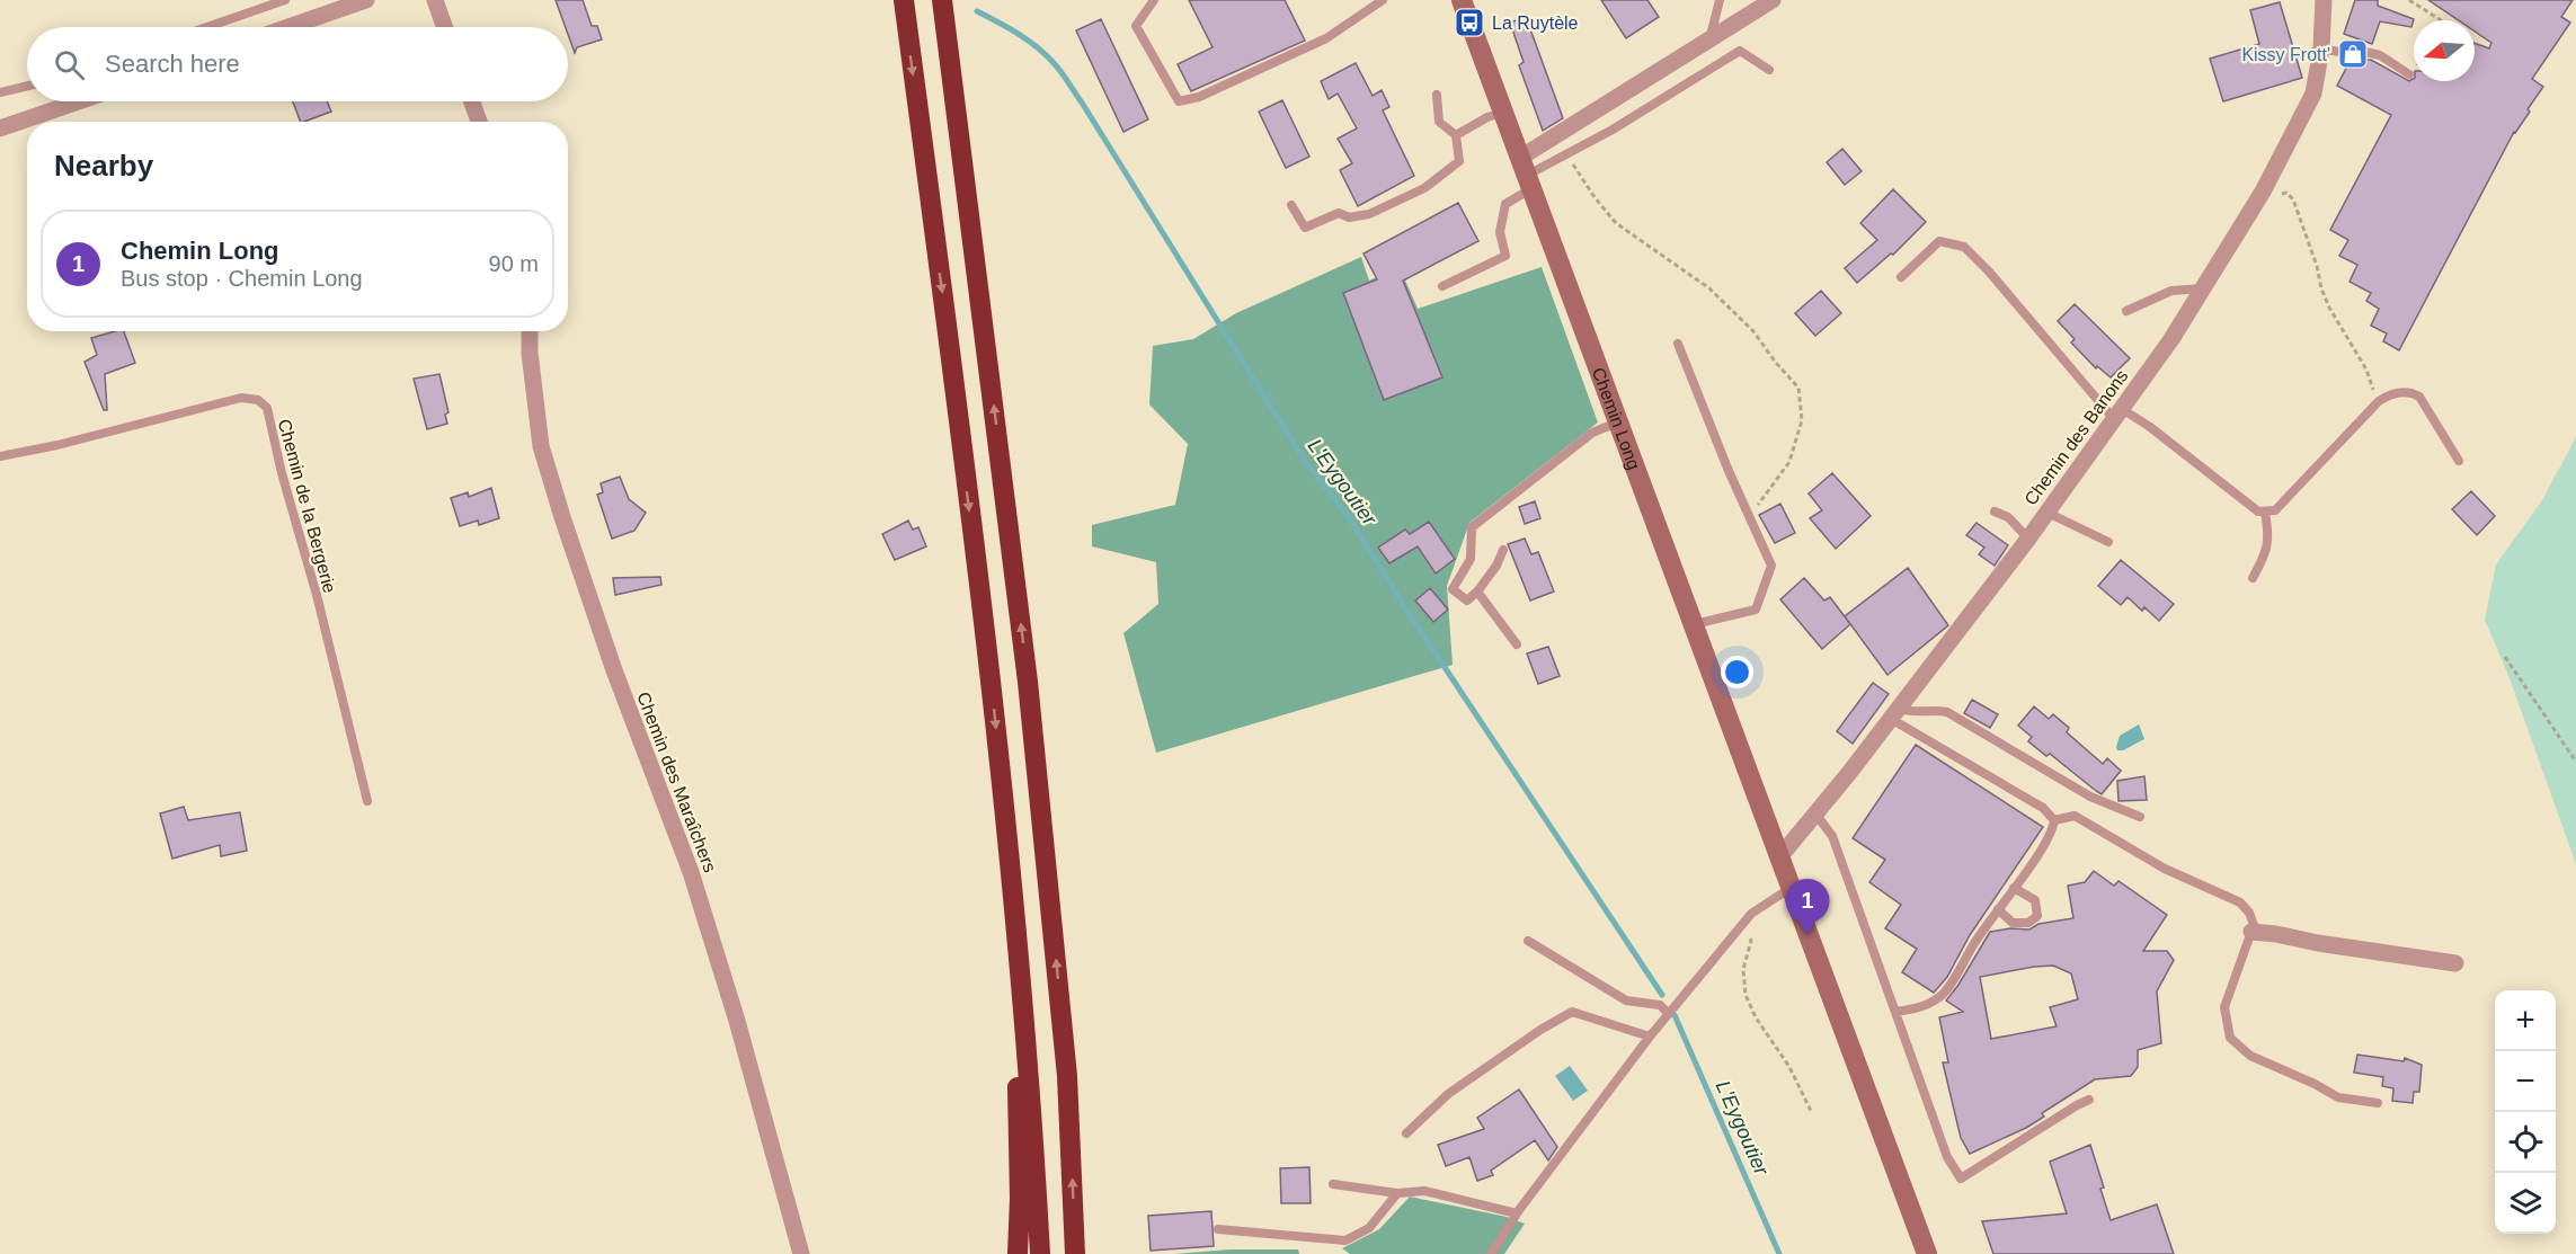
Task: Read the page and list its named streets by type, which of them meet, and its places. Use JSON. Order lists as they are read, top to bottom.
{
  "streets": {
    "main road": ["Chemin Long"],
    "street": ["Chemin des Banons", "Chemin des Maraîchers"],
    "lane": ["Chemin de la Bergerie"]
  },
  "crossings": [
    ["Chemin Long", "Chemin des Banons"]
  ],
  "water": ["L'Eygoutier"],
  "places": {
    "bus stop": ["La Ruytèle"],
    "shop": ["Kissy Frott'"]
  },
  "north": "left",
  "page": {
    "search": "Search here",
    "heading": "Nearby",
    "list": [
      {
        "mark": "1",
        "name": "Chemin Long",
        "note": "Bus stop · Chemin Long",
        "value": "90 m"
      }
    ],
    "pins": "1",
    "map_buttons": ["+", "−"]
  }
}
